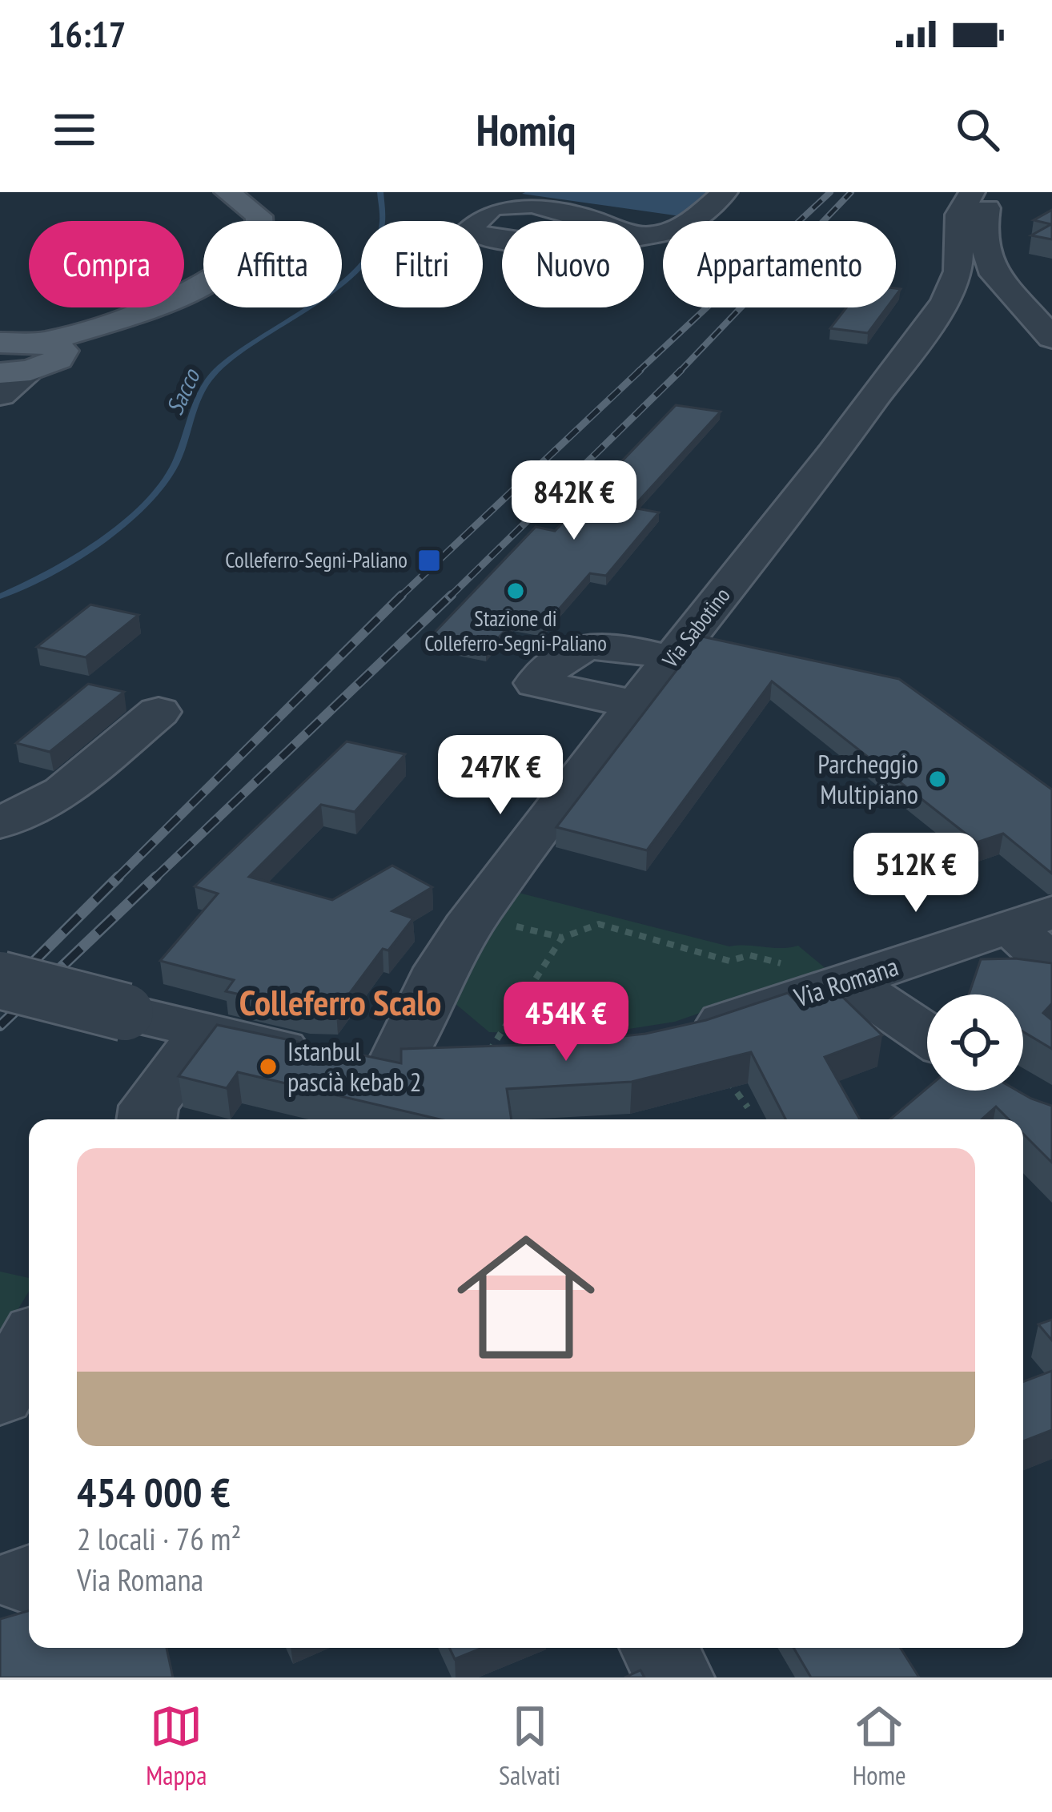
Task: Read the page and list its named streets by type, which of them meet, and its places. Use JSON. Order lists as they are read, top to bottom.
{
  "streets": {
    "street": ["Via Sabotino", "Via Romana"]
  },
  "districts": ["Colleferro Scalo"],
  "water": ["Sacco"],
  "places": {
    "transit": ["Colleferro-Segni-Paliano"],
    "other": ["Stazione di Colleferro-Segni-Paliano", "Parcheggio Multipiano", "Istanbul pascià kebab 2"]
  },
  "page": {
    "status": "16:17",
    "header": "Homiq",
    "chip": [
      "Compra",
      "Affitta",
      "Filtri",
      "Nuovo",
      "Appartamento"
    ],
    "price": [
      "842K €",
      "247K €",
      "512K €",
      "454K €"
    ],
    "list": [
      {
        "name": "454 000 €",
        "note": "2 locali · 76 m² · Via Romana"
      }
    ],
    "tabs": ["Mappa", "Salvati", "Home"]
  }
}
